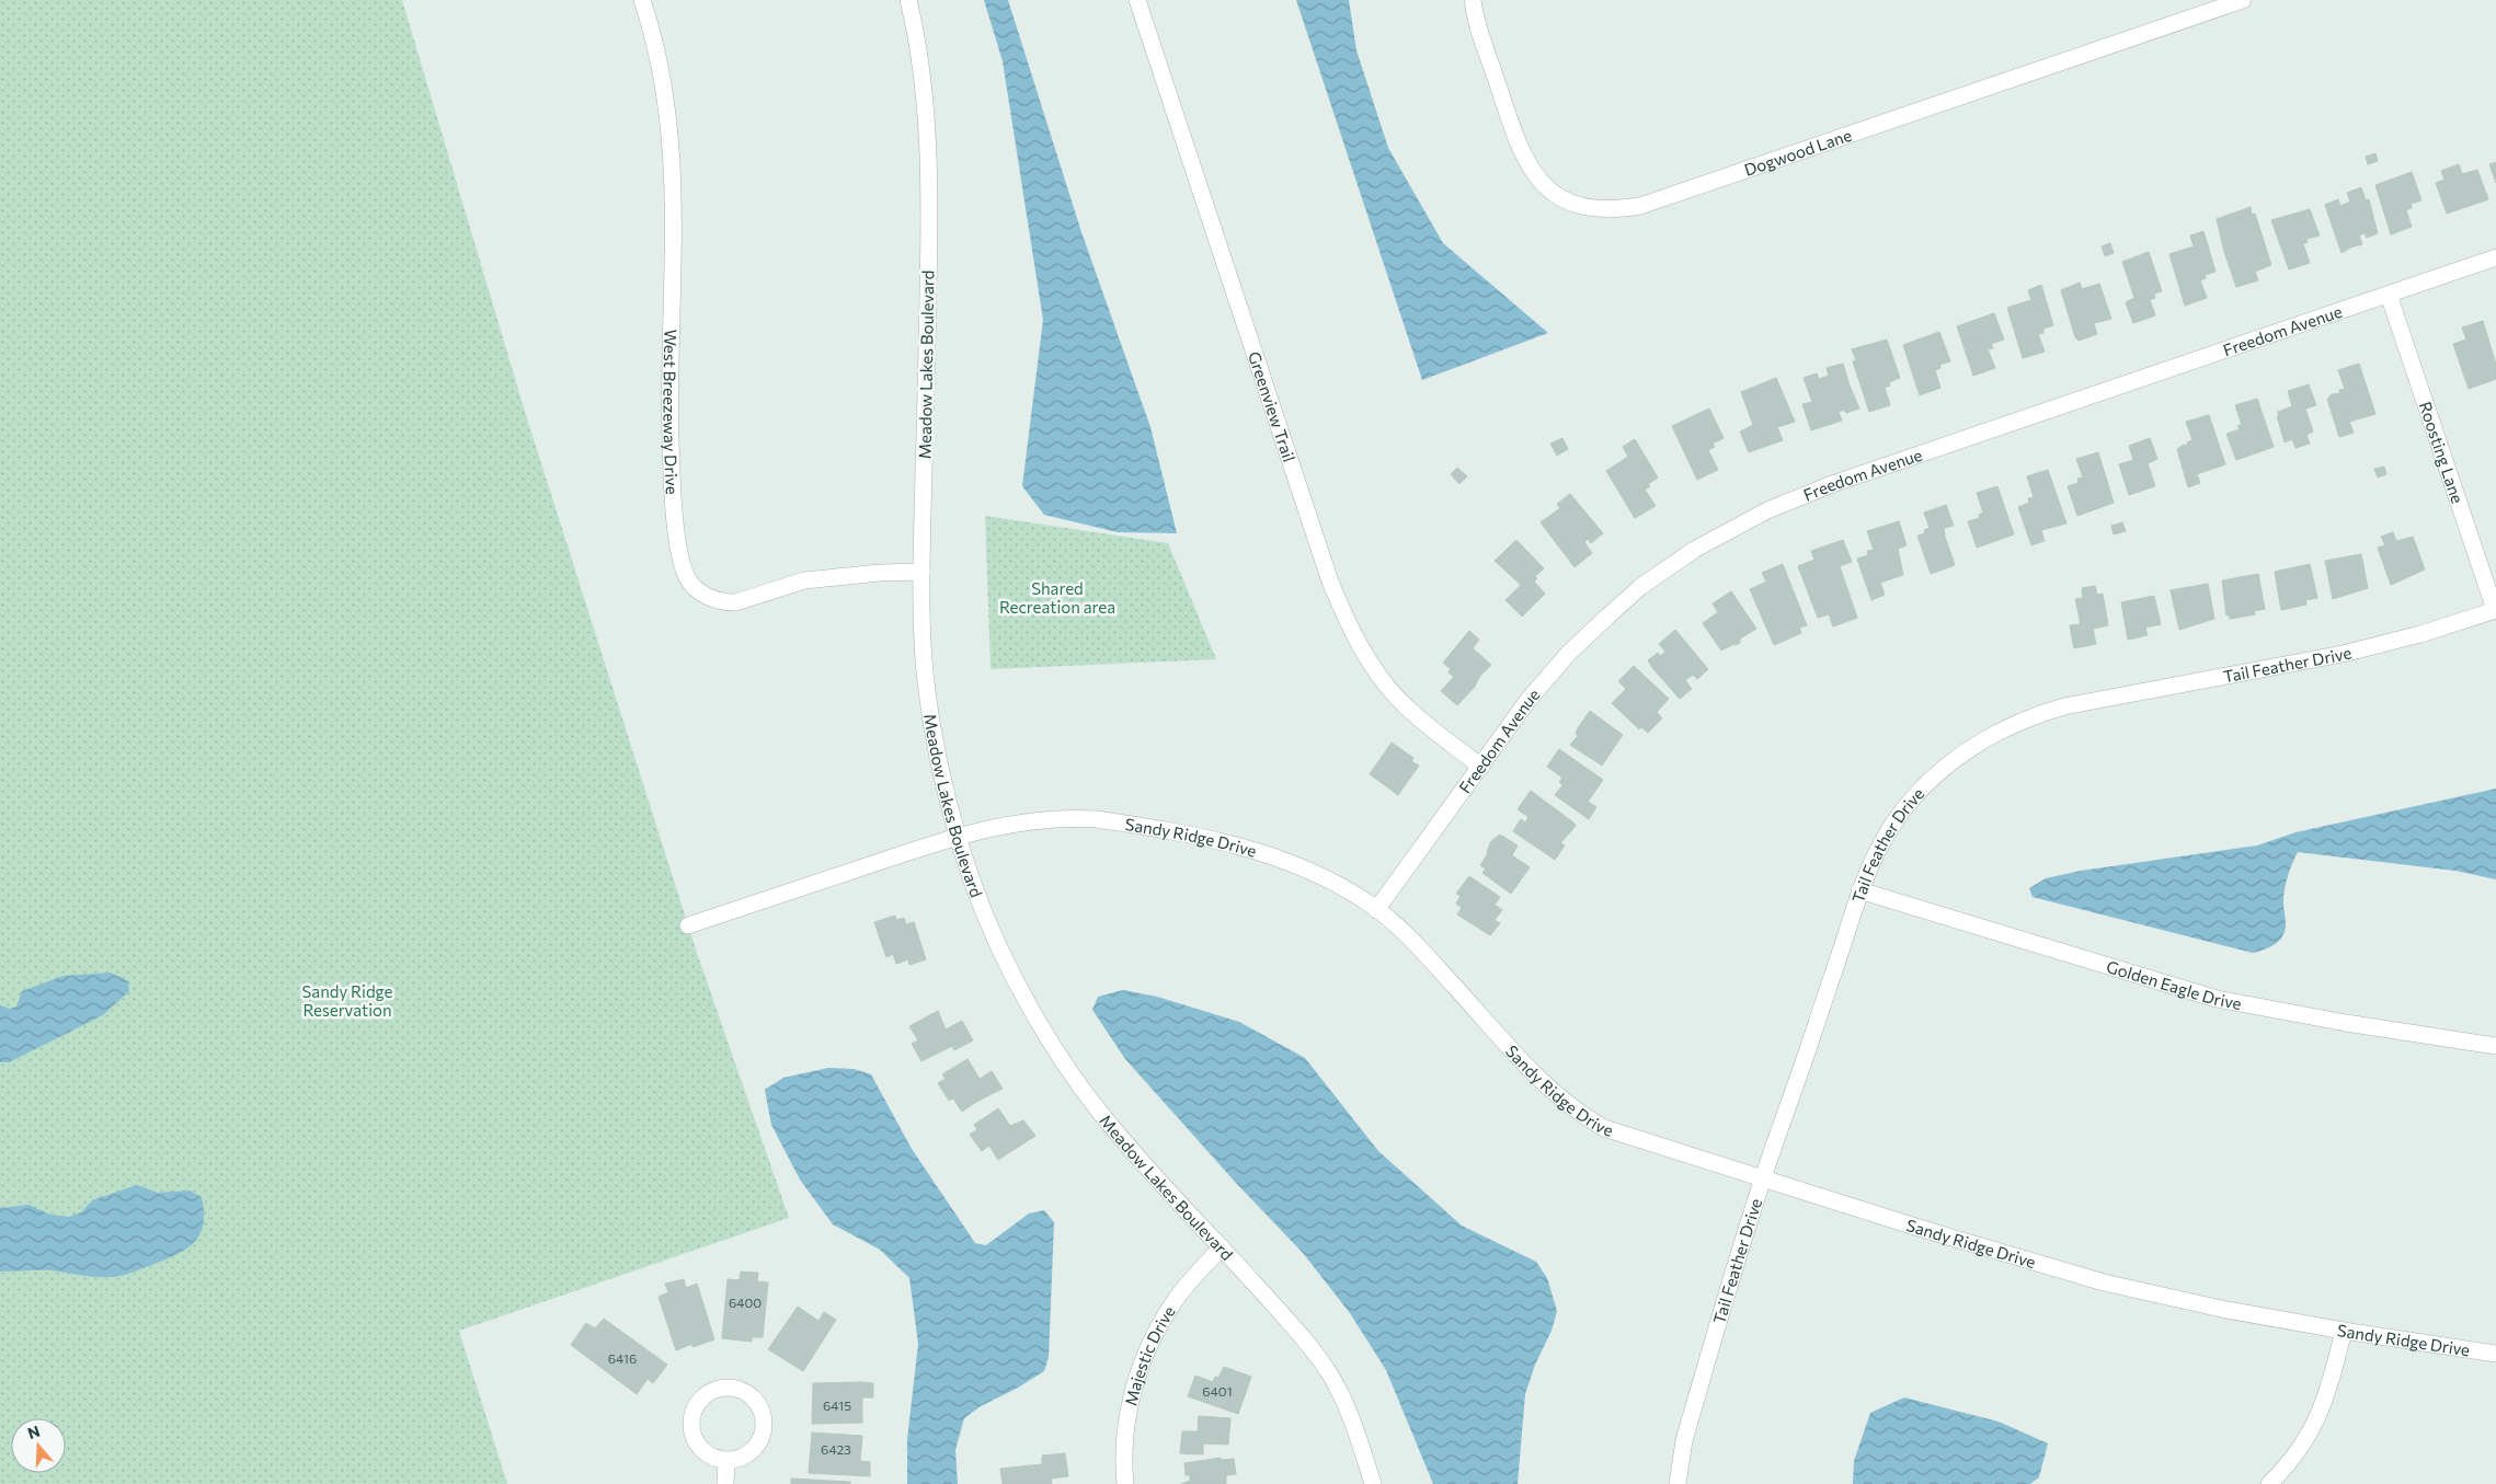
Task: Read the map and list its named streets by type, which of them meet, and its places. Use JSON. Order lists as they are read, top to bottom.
{
  "streets": {
    "street": [
      "Dogwood Lane",
      "Freedom Avenue",
      "Meadow Lakes Boulevard",
      "Greenview Trail",
      "West Breezeway Drive",
      "Roosting Lane",
      "Tail Feather Drive",
      "Sandy Ridge Drive",
      "Golden Eagle Drive",
      "Majestic Drive"
    ]
  },
  "crossings": [
    ["Freedom Avenue", "Greenview Trail"],
    ["Freedom Avenue", "Roosting Lane"],
    ["Freedom Avenue", "Sandy Ridge Drive"],
    ["Meadow Lakes Boulevard", "West Breezeway Drive"],
    ["Meadow Lakes Boulevard", "Sandy Ridge Drive"],
    ["Meadow Lakes Boulevard", "Majestic Drive"],
    ["Roosting Lane", "Tail Feather Drive"],
    ["Tail Feather Drive", "Sandy Ridge Drive"],
    ["Tail Feather Drive", "Golden Eagle Drive"]
  ],
  "parks": ["Shared Recreation area", "Sandy Ridge Reservation"],
  "house_numbers": [
    "6400",
    "6416",
    "6401",
    "6415",
    "6423"
  ],
  "north": "top"
}
